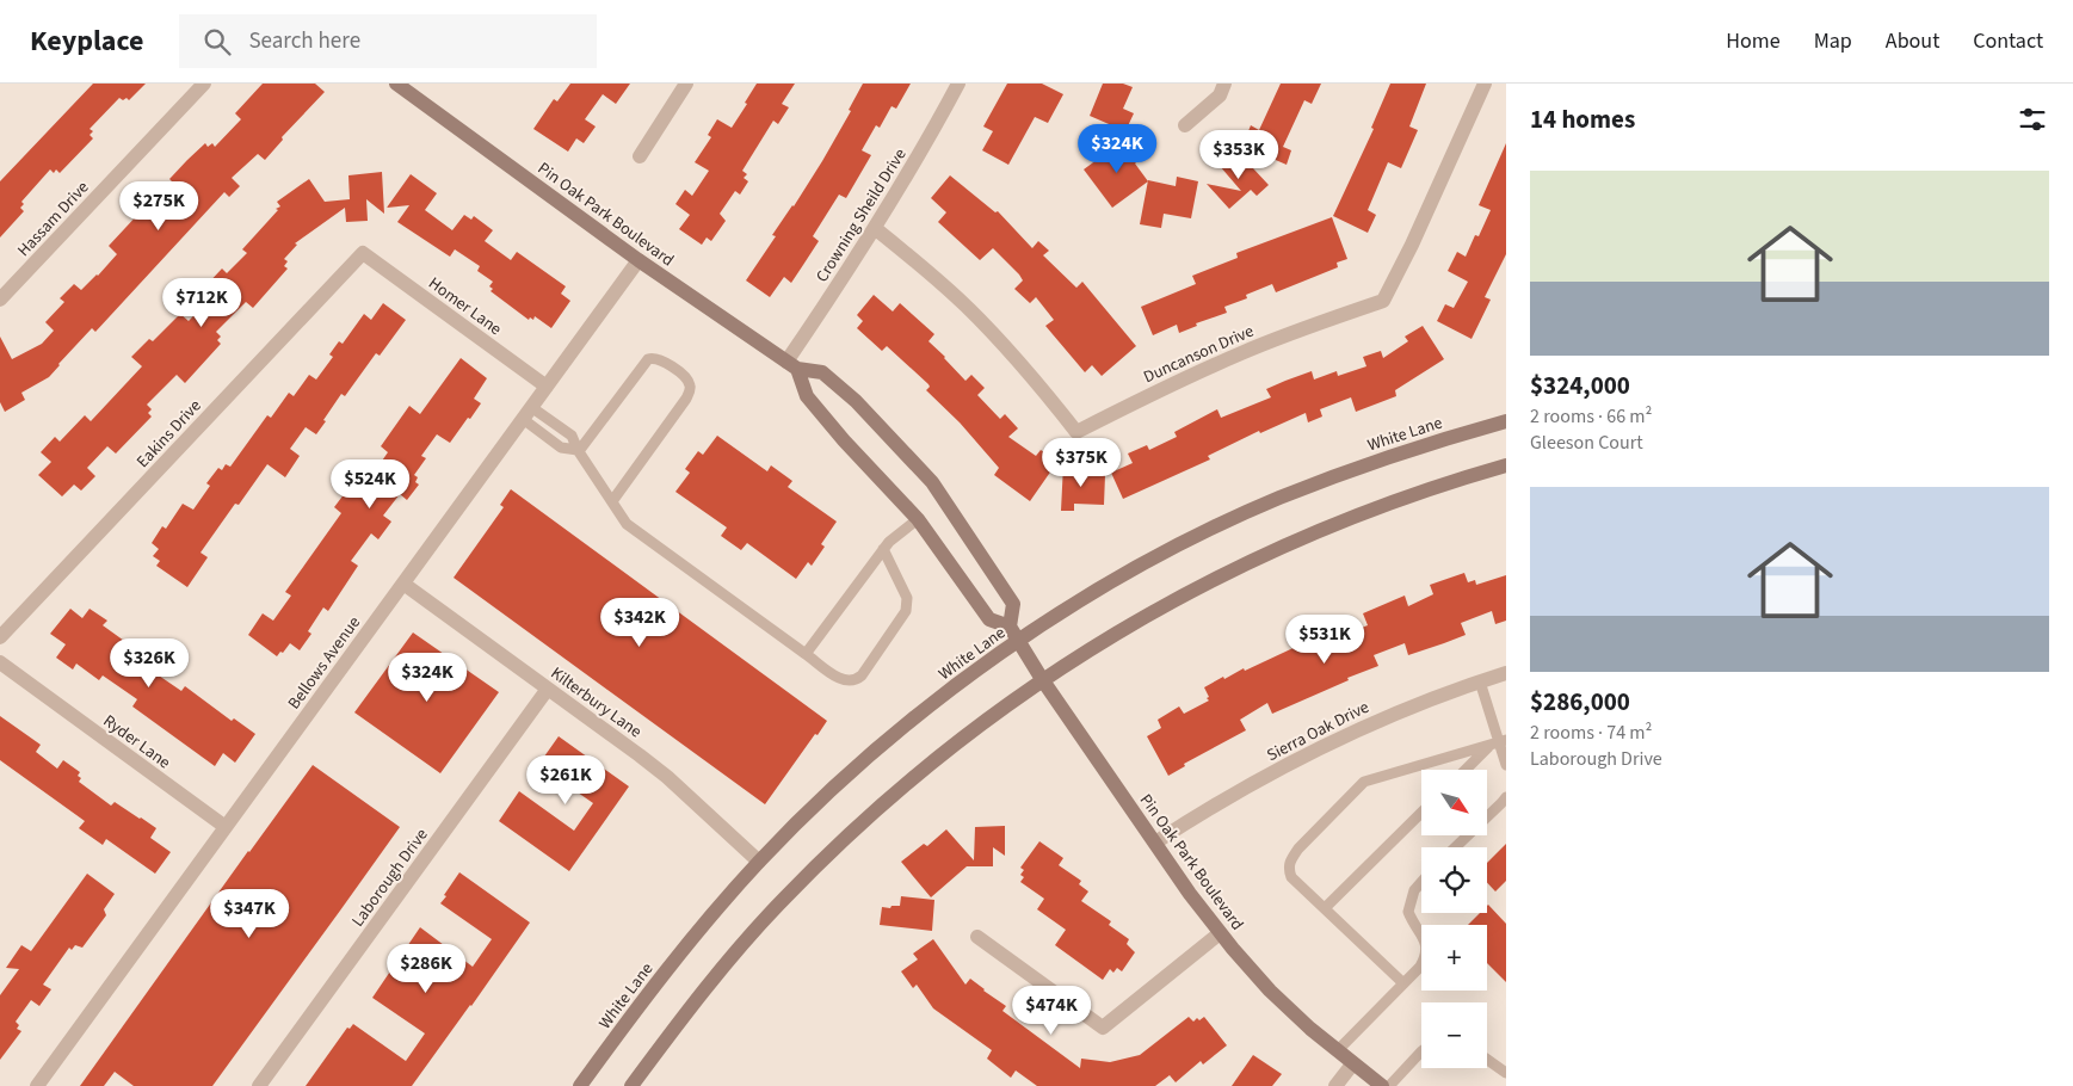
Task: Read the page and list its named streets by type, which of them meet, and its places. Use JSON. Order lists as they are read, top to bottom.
{
  "streets": {
    "main road": ["Pin Oak Park Boulevard", "White Lane"],
    "street": [
      "Crowning Sheild Drive",
      "Hassam Drive",
      "Homer Lane",
      "Duncanson Drive",
      "Eakins Drive",
      "Bellows Avenue",
      "Kilterbury Lane",
      "Sierra Oak Drive",
      "Ryder Lane",
      "Laborough Drive"
    ]
  },
  "crossings": [
    ["Pin Oak Park Boulevard", "Crowning Sheild Drive"],
    ["Pin Oak Park Boulevard", "White Lane"],
    ["Pin Oak Park Boulevard", "Bellows Avenue"],
    ["Pin Oak Park Boulevard", "Sierra Oak Drive"],
    ["Crowning Sheild Drive", "Duncanson Drive"],
    ["Homer Lane", "Eakins Drive"],
    ["Homer Lane", "Bellows Avenue"],
    ["White Lane", "Kilterbury Lane"],
    ["Bellows Avenue", "Kilterbury Lane"],
    ["Bellows Avenue", "Ryder Lane"],
    ["Kilterbury Lane", "Laborough Drive"]
  ],
  "north": "bottom right",
  "page": {
    "header": "Keyplace",
    "search": "Search here",
    "nav": [
      "Home",
      "Map",
      "About",
      "Contact"
    ],
    "heading": "14 homes",
    "price": [
      "$324K",
      "$353K",
      "$275K",
      "$712K",
      "$375K",
      "$524K",
      "$342K",
      "$531K",
      "$326K",
      "$324K",
      "$261K",
      "$347K",
      "$286K",
      "$474K"
    ],
    "list": [
      {
        "name": "$324,000",
        "note": "2 rooms · 66 m² · Gleeson Court"
      },
      {
        "name": "$286,000",
        "note": "2 rooms · 74 m² · Laborough Drive"
      }
    ],
    "map_buttons": ["+", "−"]
  }
}
